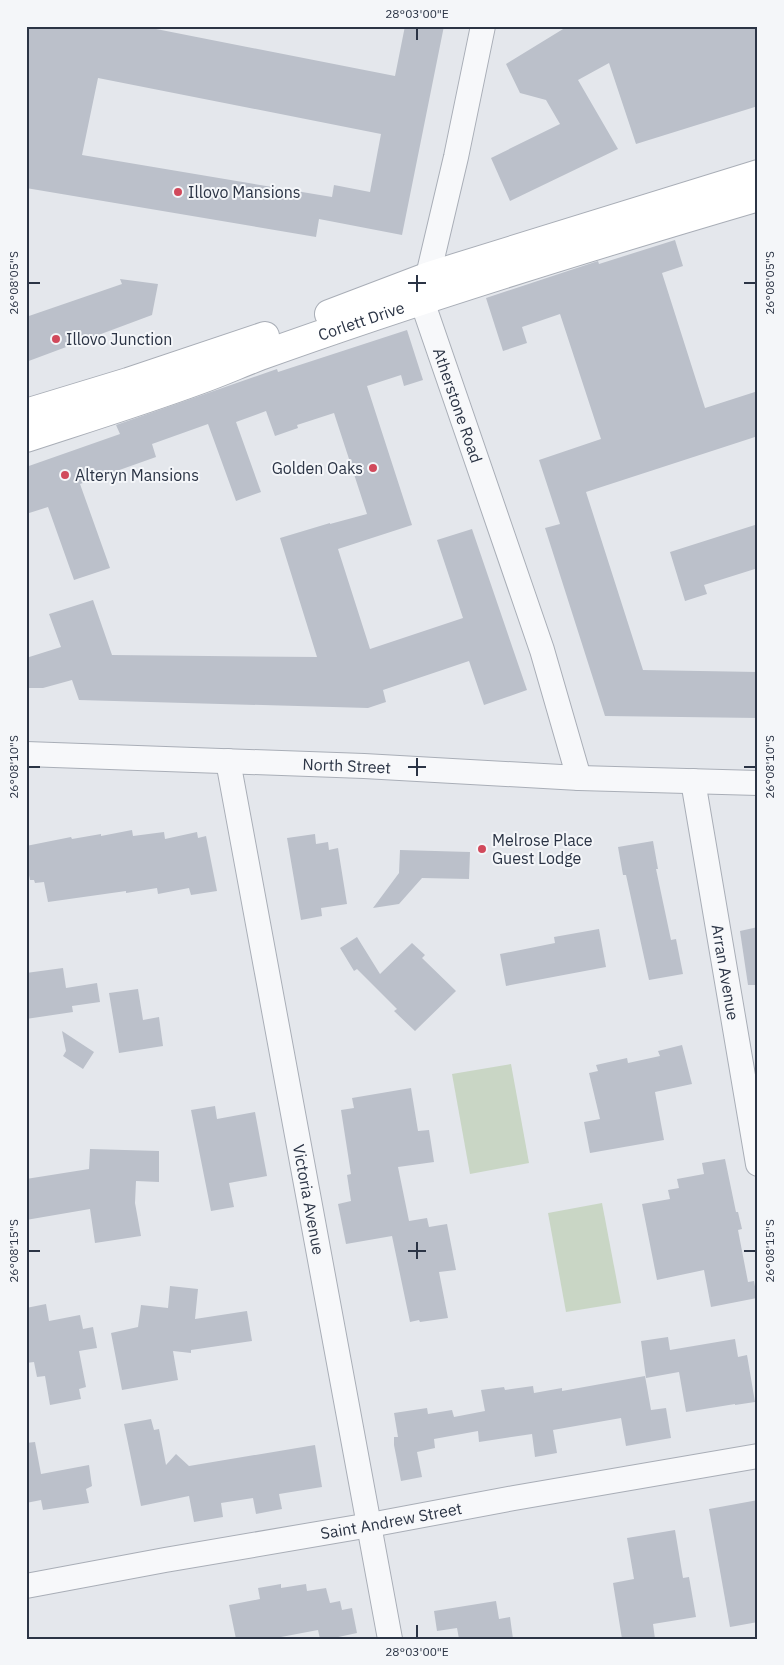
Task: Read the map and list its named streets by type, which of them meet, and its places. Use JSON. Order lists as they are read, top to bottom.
{
  "streets": {
    "main road": ["Corlett Drive"],
    "street": [
      "Atherstone Road",
      "North Street",
      "Arran Avenue",
      "Victoria Avenue",
      "Saint Andrew Street"
    ]
  },
  "crossings": [
    ["Corlett Drive", "Atherstone Road"],
    ["Atherstone Road", "North Street"],
    ["North Street", "Arran Avenue"],
    ["North Street", "Victoria Avenue"],
    ["Victoria Avenue", "Saint Andrew Street"]
  ],
  "places": [
    "Illovo Mansions",
    "Illovo Junction",
    "Golden Oaks",
    "Alteryn Mansions",
    "Melrose Place Guest Lodge"
  ],
  "coordinates": [
    "28°03'00\"E",
    "26°08'05\"S",
    "26°08'10\"S",
    "26°08'15\"S"
  ]
}
